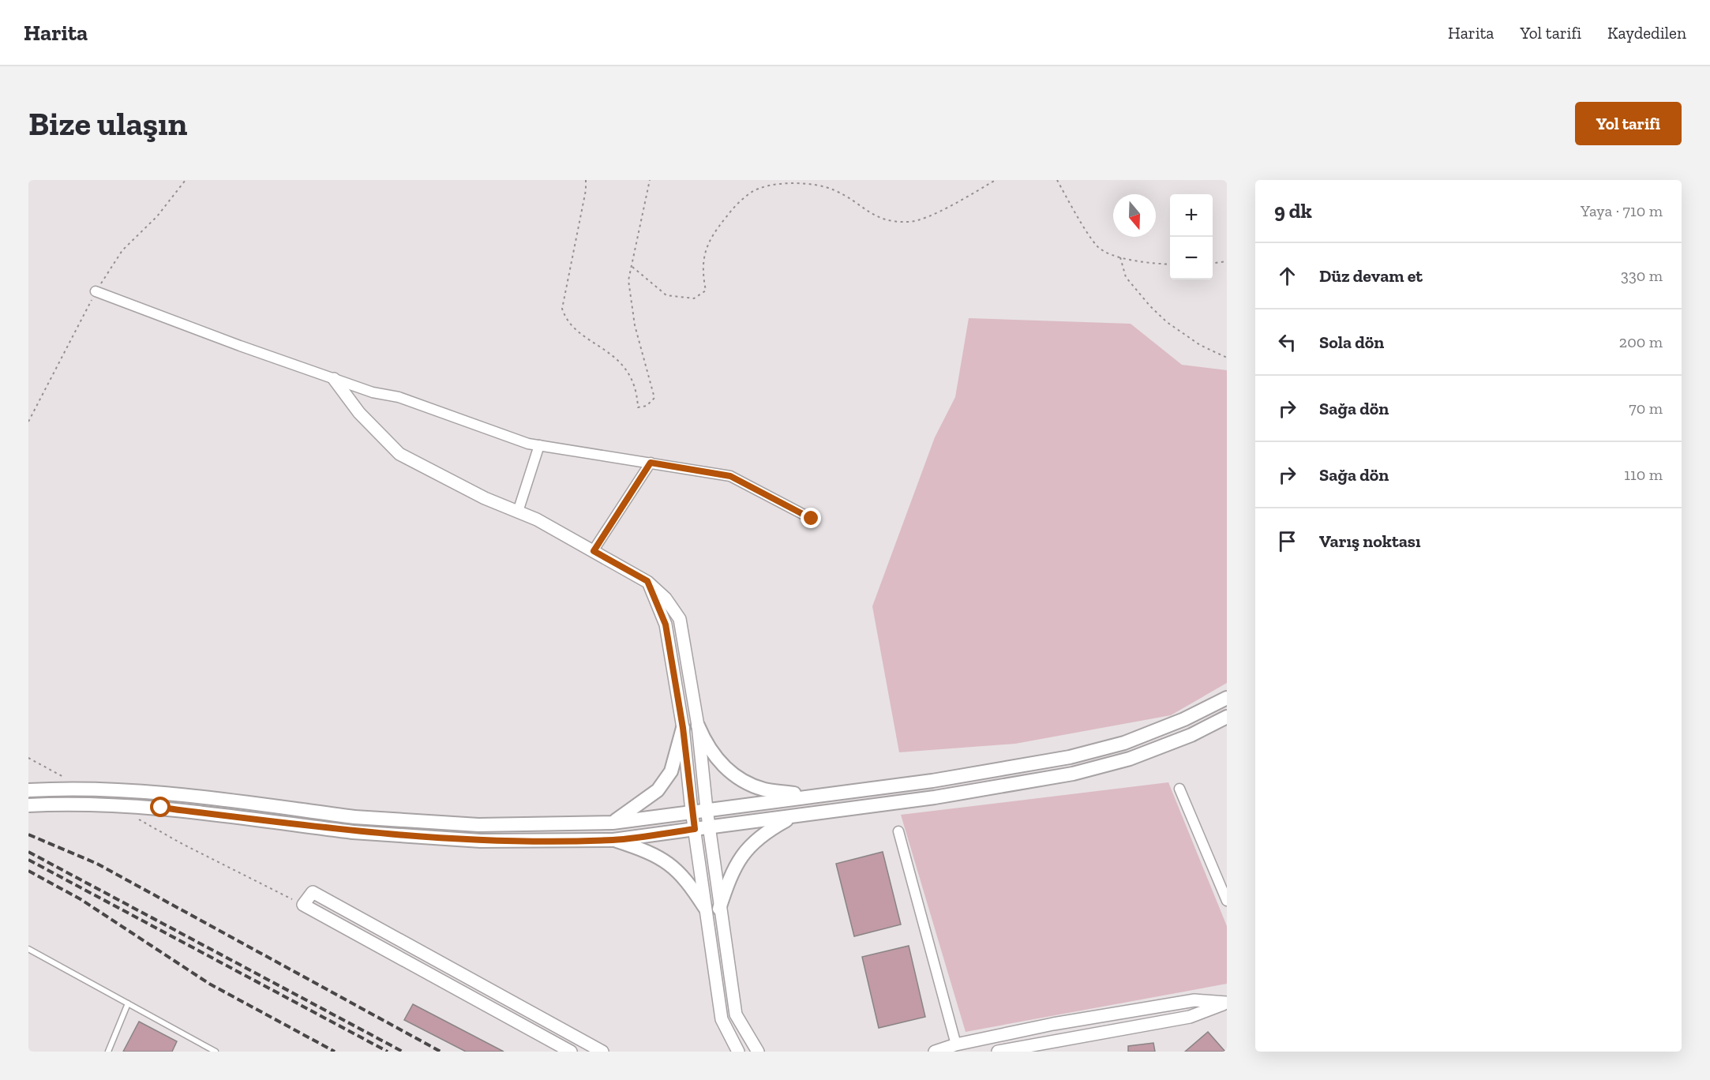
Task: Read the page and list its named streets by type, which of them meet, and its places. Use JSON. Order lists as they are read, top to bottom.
{
  "north": "bottom",
  "page": {
    "header": "Harita",
    "nav": ["Harita", "Yol tarifi", "Kaydedilen"],
    "buttons": "Yol tarifi",
    "title": "Bize ulaşın",
    "heading": ["9 dk", "Yaya · 710 m"],
    "map_buttons": ["+", "−"],
    "list": [
      ["Düz devam et", "330 m"],
      ["Sola dön", "200 m"],
      ["Sağa dön", "70 m"],
      ["Sağa dön", "110 m"],
      "Varış noktası"
    ]
  }
}
